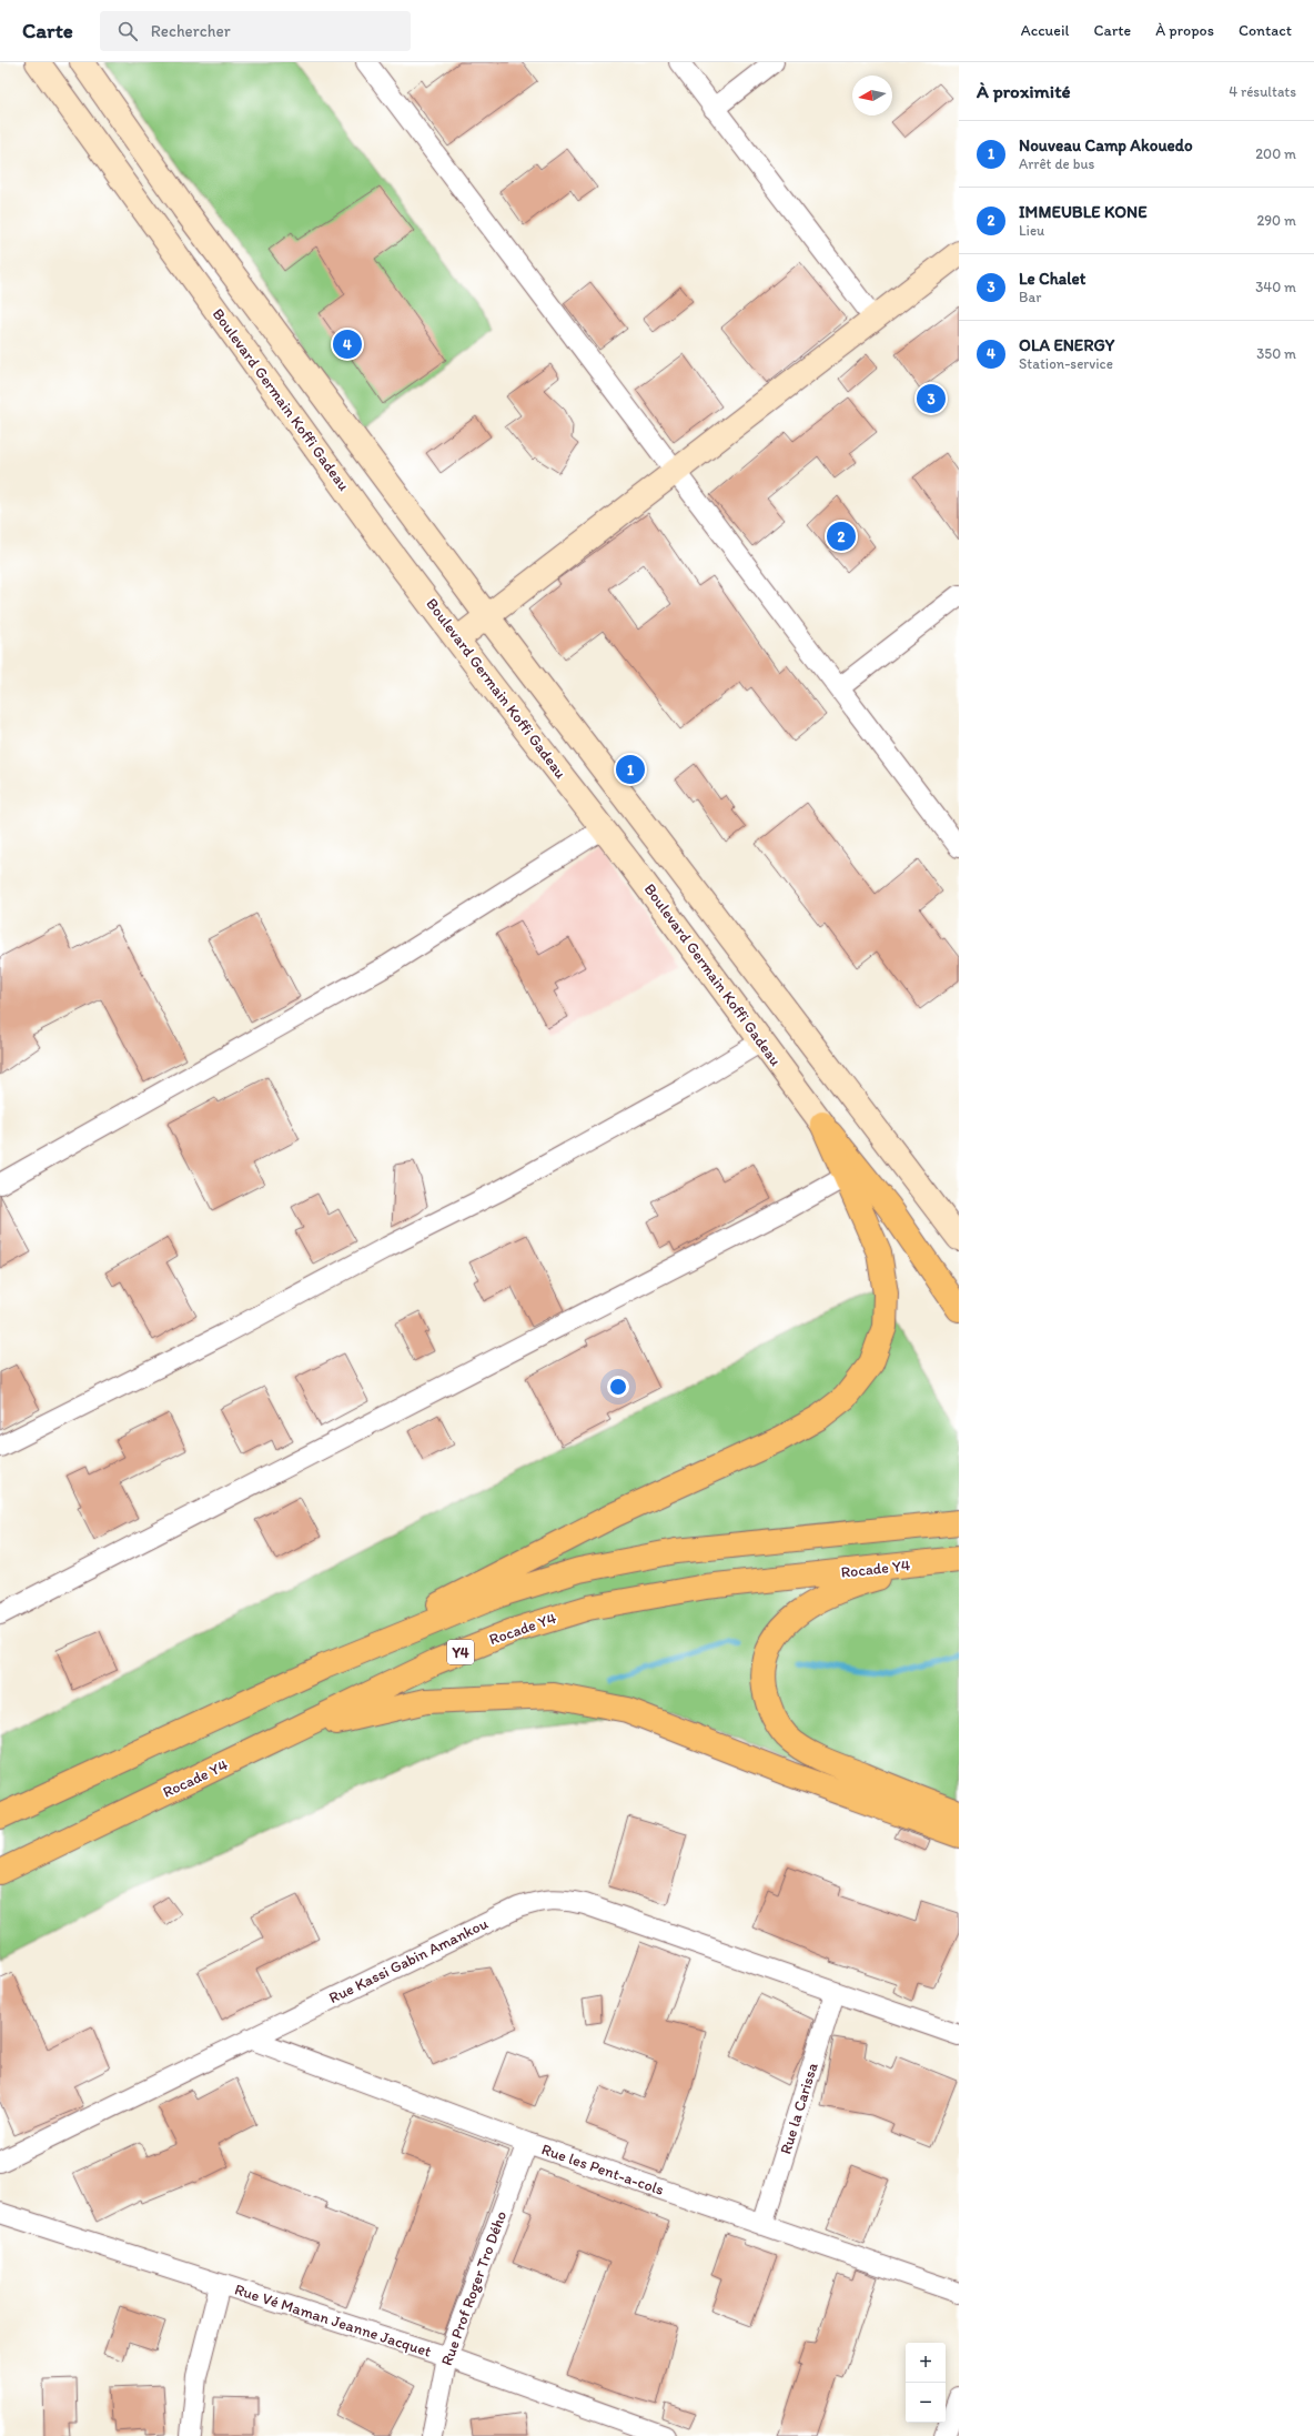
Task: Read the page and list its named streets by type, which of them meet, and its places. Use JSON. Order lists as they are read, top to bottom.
{
  "streets": {
    "main road": ["Boulevard Germain Koffi Gadeau", "Rocade Y4", "Y4"],
    "street": [
      "Rue Kassi Gabin Amankou",
      "Rue la Carissa",
      "Rue les Pent-a-cols",
      "Rue Prof Roger Tro Dého",
      "Rue Vé Maman Jeanne Jacquet"
    ]
  },
  "crossings": [
    ["Rue Kassi Gabin Amankou", "Rue la Carissa"],
    ["Rue Kassi Gabin Amankou", "Rue les Pent-a-cols"],
    ["Rue la Carissa", "Rue les Pent-a-cols"],
    ["Rue les Pent-a-cols", "Rue Prof Roger Tro Dého"],
    ["Rue Prof Roger Tro Dého", "Rue Vé Maman Jeanne Jacquet"]
  ],
  "north": "left",
  "page": {
    "header": "Carte",
    "search": "Rechercher",
    "nav": [
      "Accueil",
      "Carte",
      "À propos",
      "Contact"
    ],
    "heading": ["À proximité", "4 résultats"],
    "list": [
      {
        "mark": "1",
        "name": "Nouveau Camp Akouedo",
        "note": "Arrêt de bus",
        "value": "200 m"
      },
      {
        "mark": "2",
        "name": "IMMEUBLE KONE",
        "note": "Lieu",
        "value": "290 m"
      },
      {
        "mark": "3",
        "name": "Le Chalet",
        "note": "Bar",
        "value": "340 m"
      },
      {
        "mark": "4",
        "name": "OLA ENERGY",
        "note": "Station-service",
        "value": "350 m"
      }
    ],
    "pins": [
      "4",
      "3",
      "2",
      "1"
    ],
    "map_buttons": ["+", "−"]
  }
}
